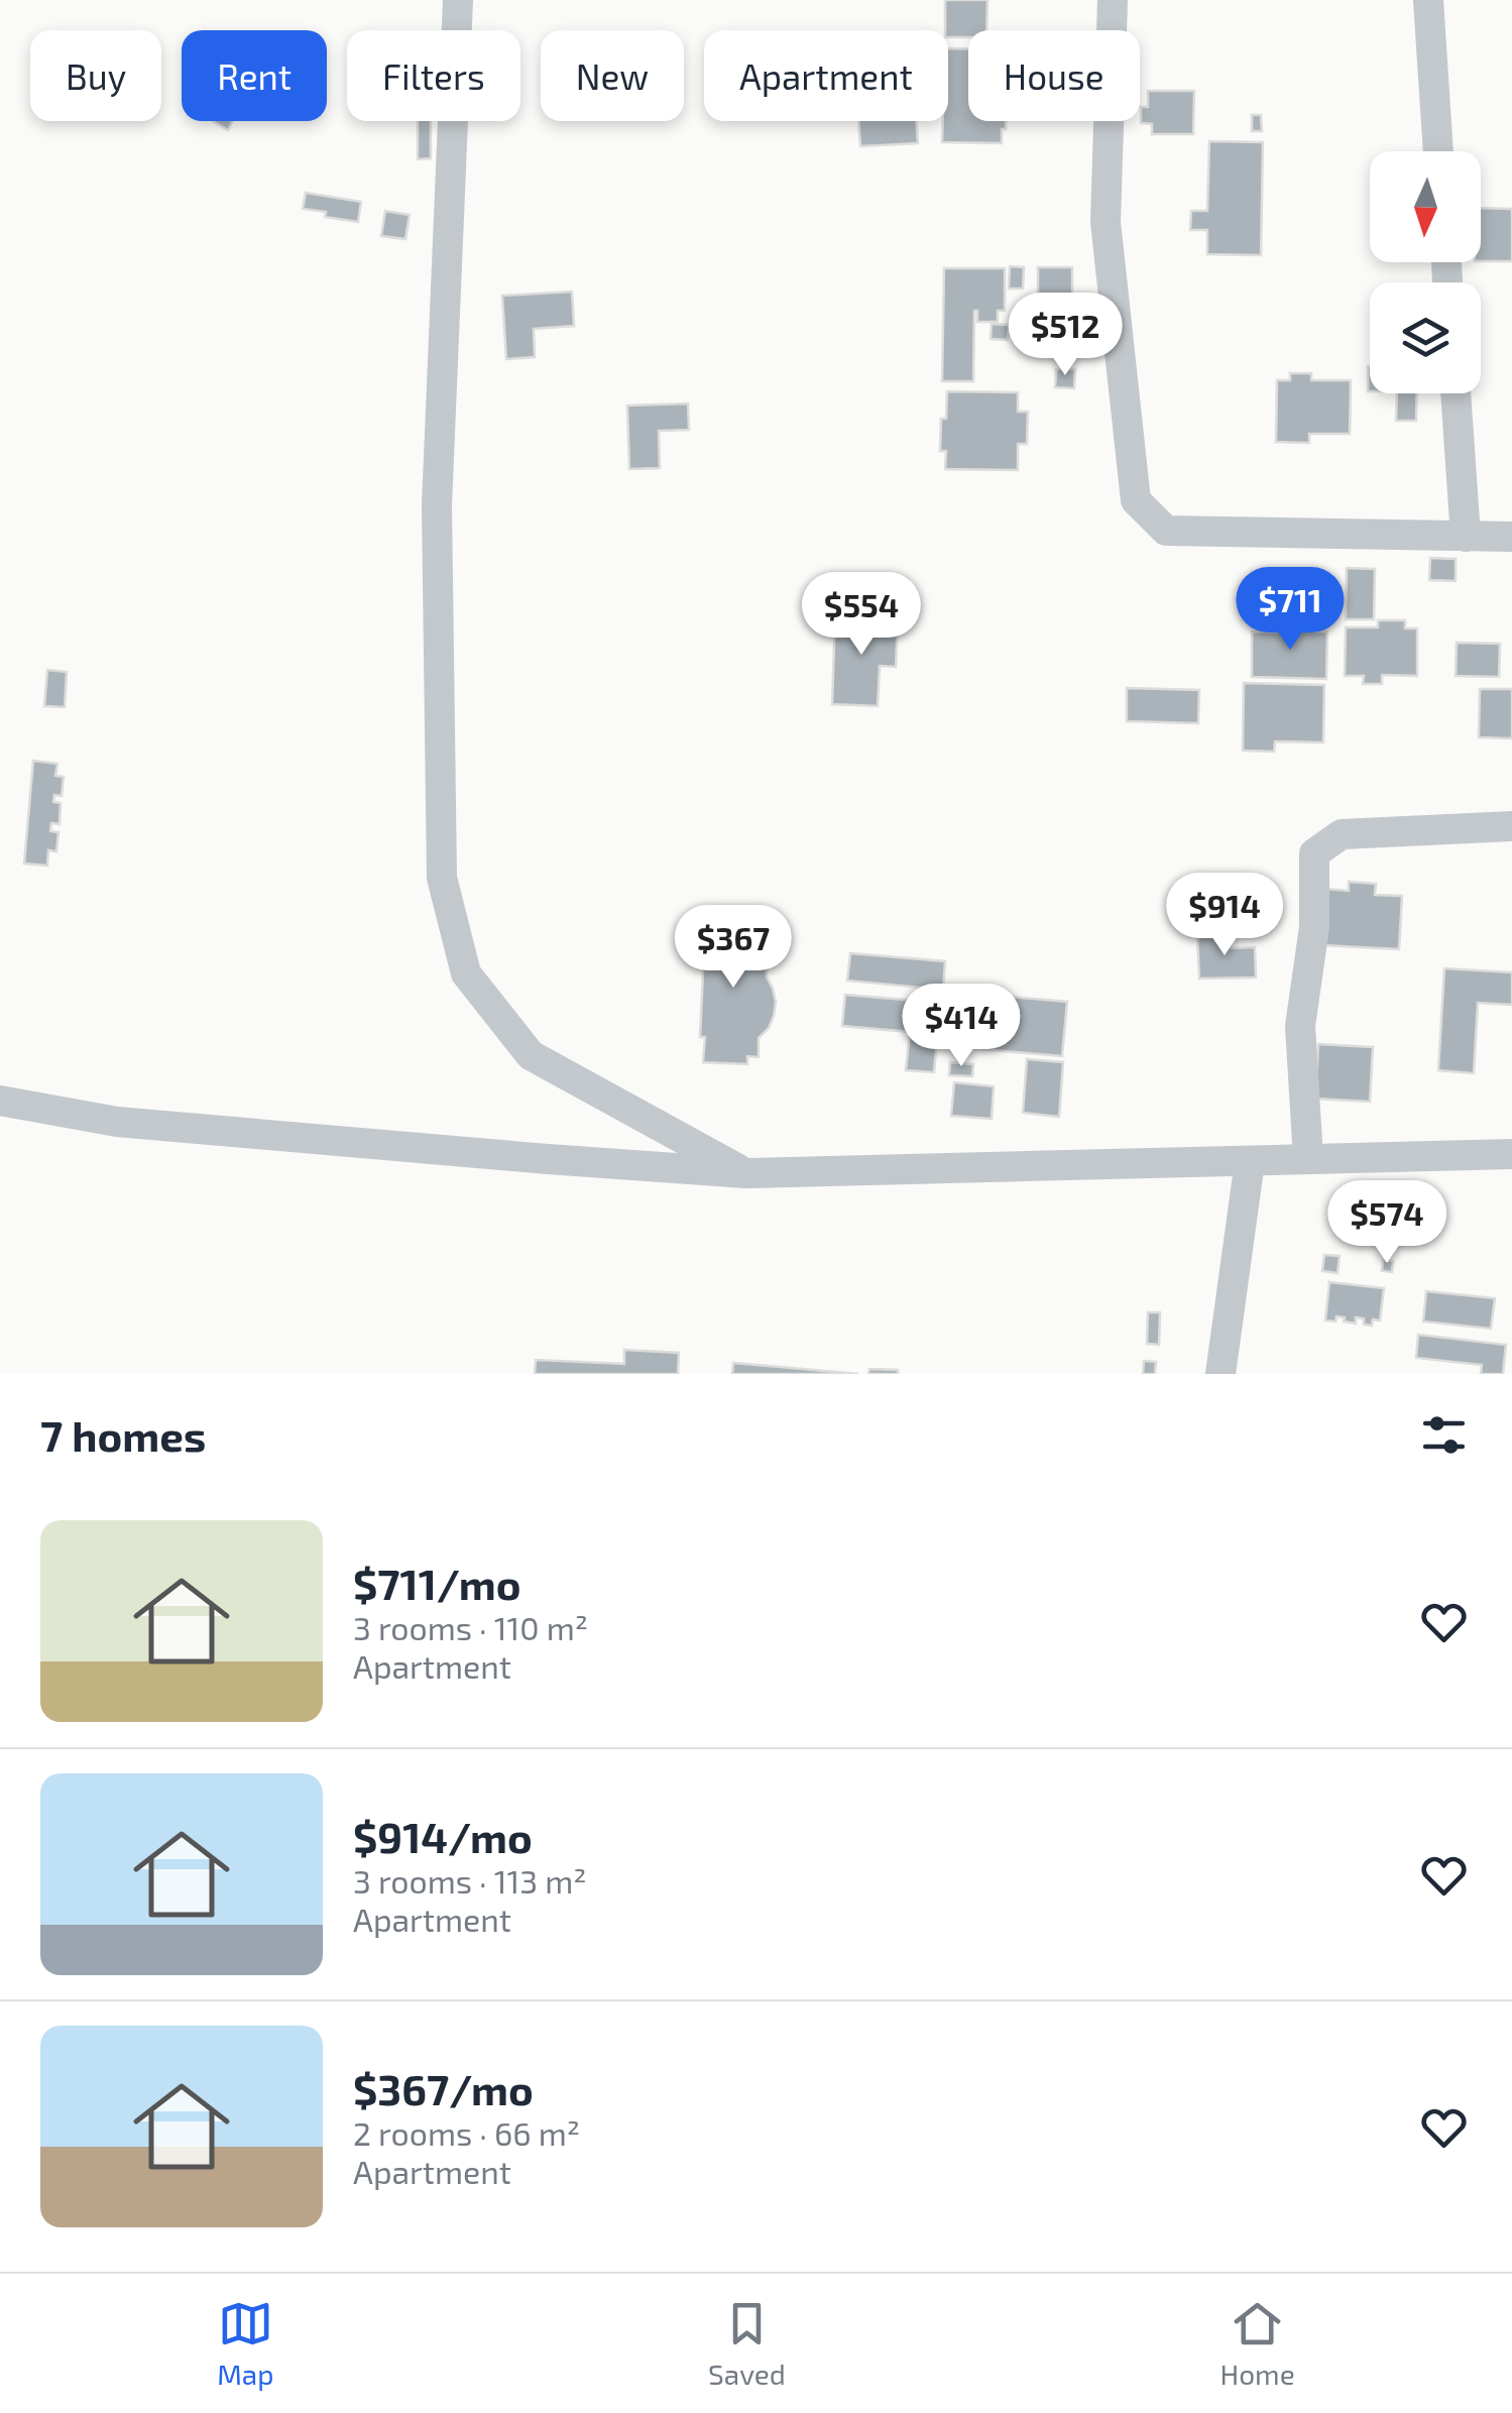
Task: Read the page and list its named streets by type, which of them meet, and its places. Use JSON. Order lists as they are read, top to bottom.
{
  "north": "bottom",
  "page": {
    "chip": [
      "Buy",
      "Rent",
      "Filters",
      "New",
      "Apartment",
      "House"
    ],
    "price": [
      "$512",
      "$711",
      "$554",
      "$914",
      "$367",
      "$414",
      "$574"
    ],
    "heading": "7 homes",
    "list": [
      {
        "name": "$711/mo",
        "note": "3 rooms · 110 m² · Apartment"
      },
      {
        "name": "$914/mo",
        "note": "3 rooms · 113 m² · Apartment"
      },
      {
        "name": "$367/mo",
        "note": "2 rooms · 66 m² · Apartment"
      }
    ],
    "tabs": ["Map", "Saved", "Home"]
  }
}
